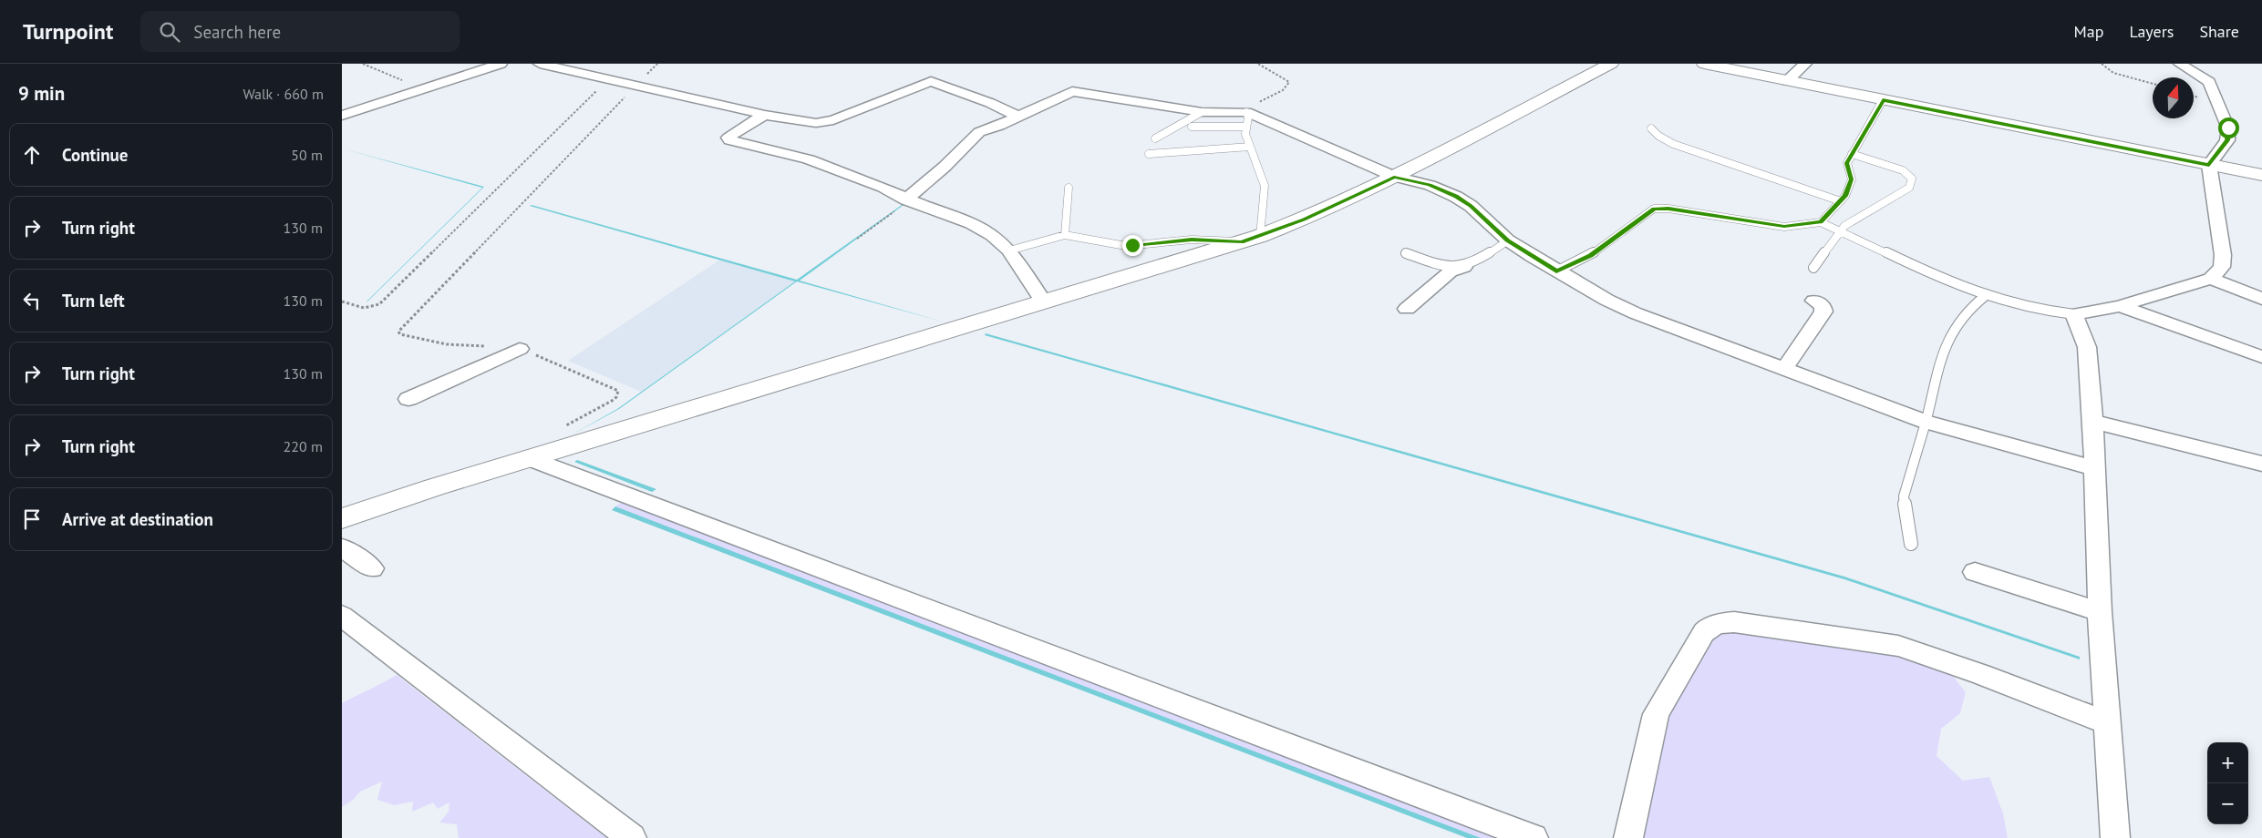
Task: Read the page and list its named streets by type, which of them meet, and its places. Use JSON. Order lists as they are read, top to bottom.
{
  "north": "top",
  "page": {
    "header": "Turnpoint",
    "search": "Search here",
    "nav": ["Map", "Layers", "Share"],
    "heading": ["9 min", "Walk · 660 m"],
    "list": [
      ["Continue", "50 m"],
      ["Turn right", "130 m"],
      ["Turn left", "130 m"],
      ["Turn right", "130 m"],
      ["Turn right", "220 m"],
      "Arrive at destination"
    ],
    "map_buttons": ["+", "−"]
  }
}
